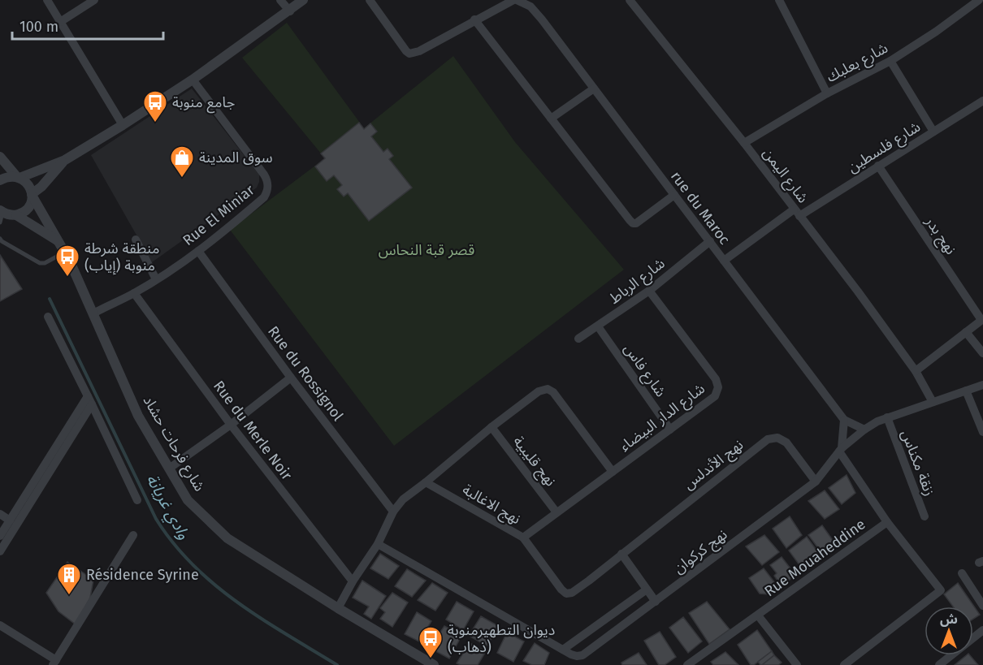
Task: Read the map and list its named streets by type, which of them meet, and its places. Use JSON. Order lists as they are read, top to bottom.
{
  "streets": {
    "street": [
      "شارع بعلبك",
      "شارع فلسطين",
      "شارع اليمن",
      "rue du Maroc",
      "Rue El Miniar",
      "نهج بدر",
      "شارع الرباط",
      "شارع فاس",
      "Rue du Rossignol",
      "شارع الدار البيضاء",
      "Rue du Merle Noir",
      "شارع فرحات حشاد",
      "نهج قليبية",
      "زنقة مكناس",
      "نهج الأندلس",
      "نهج الاغالبة",
      "نهج كركوان",
      "Rue Mouaheddine"
    ]
  },
  "crossings": [
    ["شارع بعلبك", "شارع اليمن"],
    ["شارع فلسطين", "شارع اليمن"],
    ["شارع فلسطين", "rue du Maroc"],
    ["شارع فلسطين", "نهج بدر"],
    ["rue du Maroc", "شارع الرباط"],
    ["Rue El Miniar", "Rue du Rossignol"],
    ["Rue El Miniar", "Rue du Merle Noir"],
    ["Rue El Miniar", "شارع فرحات حشاد"],
    ["شارع الرباط", "شارع فاس"],
    ["شارع الرباط", "شارع الدار البيضاء"],
    ["شارع فاس", "شارع الدار البيضاء"],
    ["شارع الدار البيضاء", "نهج قليبية"],
    ["شارع الدار البيضاء", "نهج الاغالبة"],
    ["نهج الأندلس", "نهج الاغالبة"],
    ["نهج الأندلس", "نهج كركوان"]
  ],
  "water": ["وادي غريانة"],
  "parks": ["قصر قبة النحاس"],
  "places": {
    "bus stop": ["جامع منوبة", "منطقة شرطة منوبة (إياب)", "ديوان التطهيرمنوبة (ذهاب)"],
    "shop": ["سوق المدينة"],
    "building": ["Résidence Syrine"]
  },
  "scale_bar": "100 m",
  "north": "top"
}
